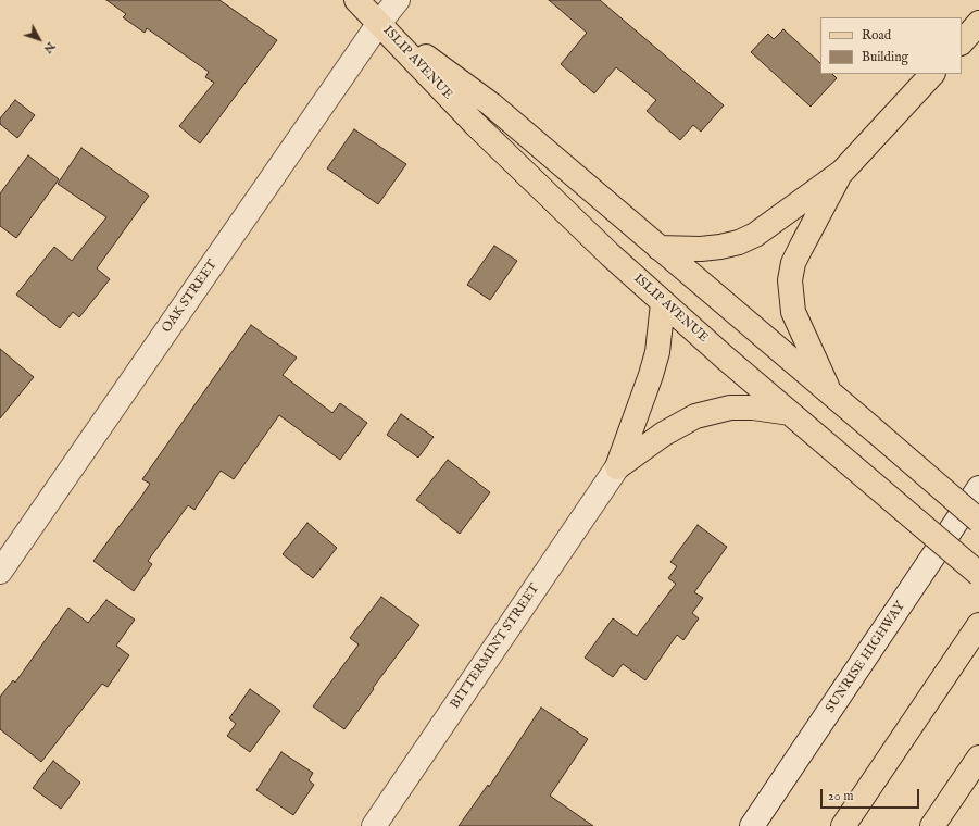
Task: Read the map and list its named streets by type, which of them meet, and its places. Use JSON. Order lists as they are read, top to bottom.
{
  "streets": {
    "main road": ["ISLIP AVENUE"],
    "street": ["OAK STREET", "BITTERMINT STREET", "SUNRISE HIGHWAY"]
  },
  "crossings": [
    ["ISLIP AVENUE", "OAK STREET"]
  ],
  "legend": ["Road", "Building"],
  "scale_bar": "20 m",
  "north": "bottom right"
}
